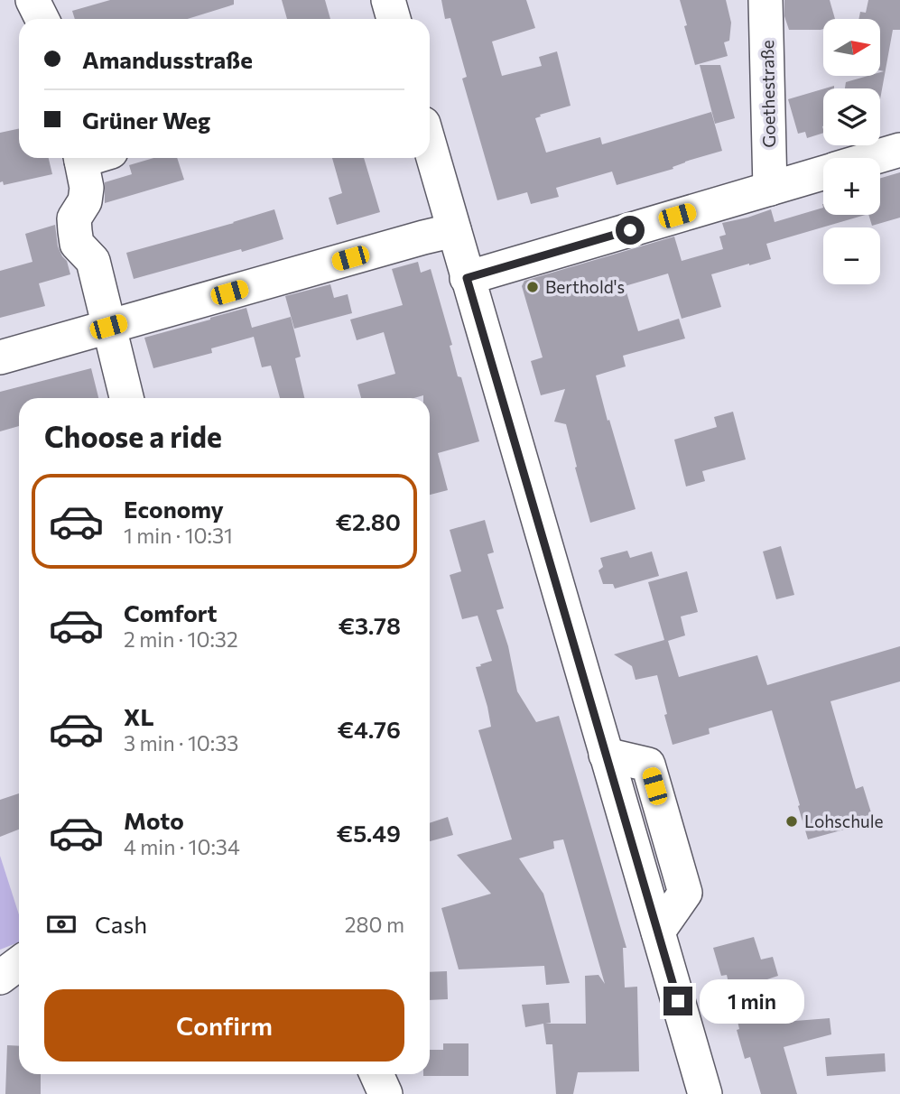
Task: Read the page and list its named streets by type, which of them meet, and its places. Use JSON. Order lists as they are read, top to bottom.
{
  "streets": {
    "street": ["Goethestraße"]
  },
  "places": ["Berthold's", "Lohschule"],
  "north": "right",
  "page": {
    "map_buttons": ["+", "−"],
    "banner": ["Amandusstraße", "Grüner Weg"],
    "heading": "Choose a ride",
    "list": [
      {
        "name": "Economy",
        "note": "1 min · 10:31",
        "value": "€2.80"
      },
      {
        "name": "Comfort",
        "note": "2 min · 10:32",
        "value": "€3.78"
      },
      {
        "name": "XL",
        "note": "3 min · 10:33",
        "value": "€4.76"
      },
      {
        "name": "Moto",
        "note": "4 min · 10:34",
        "value": "€5.49"
      }
    ],
    "pay": ["Cash", "280 m"],
    "buttons": "Confirm",
    "bubble": "1 min"
  }
}
